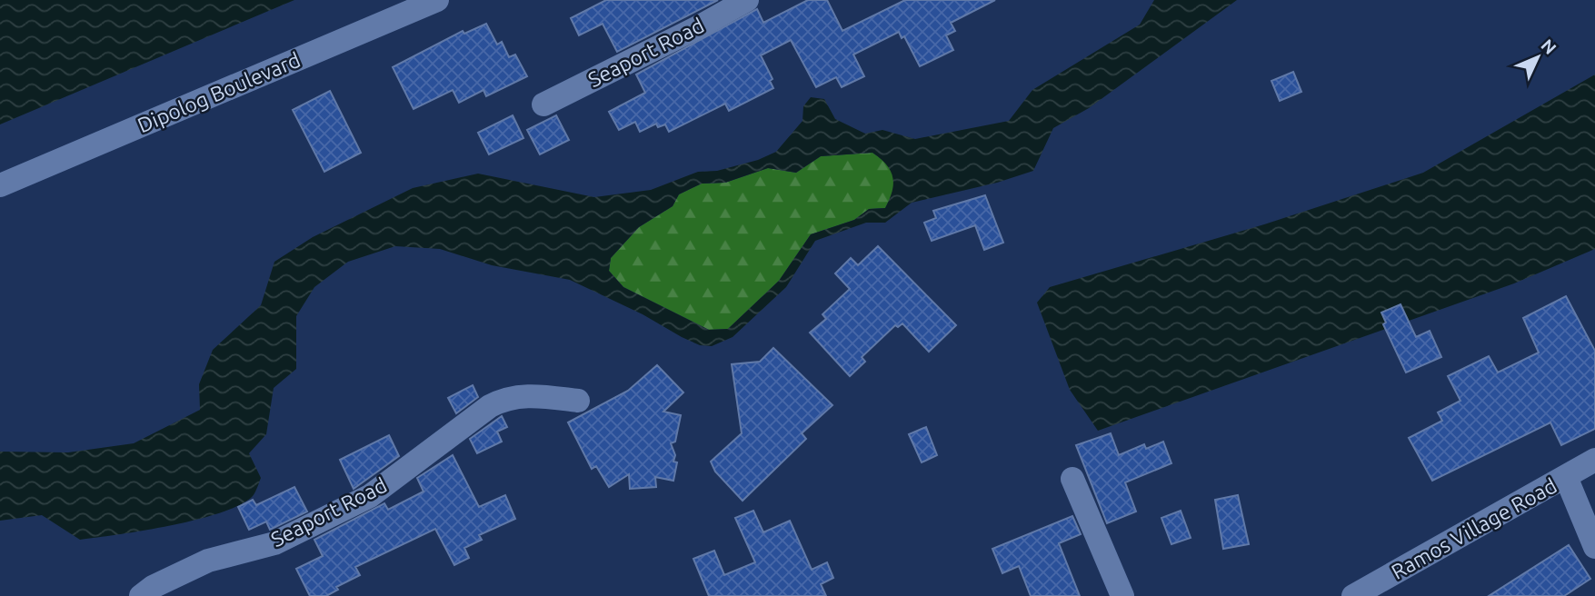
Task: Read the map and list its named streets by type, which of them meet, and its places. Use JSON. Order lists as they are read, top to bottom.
{
  "streets": {
    "street": ["Seaport Road", "Dipolog Boulevard", "Ramos Village Road"]
  },
  "north": "top right"
}
